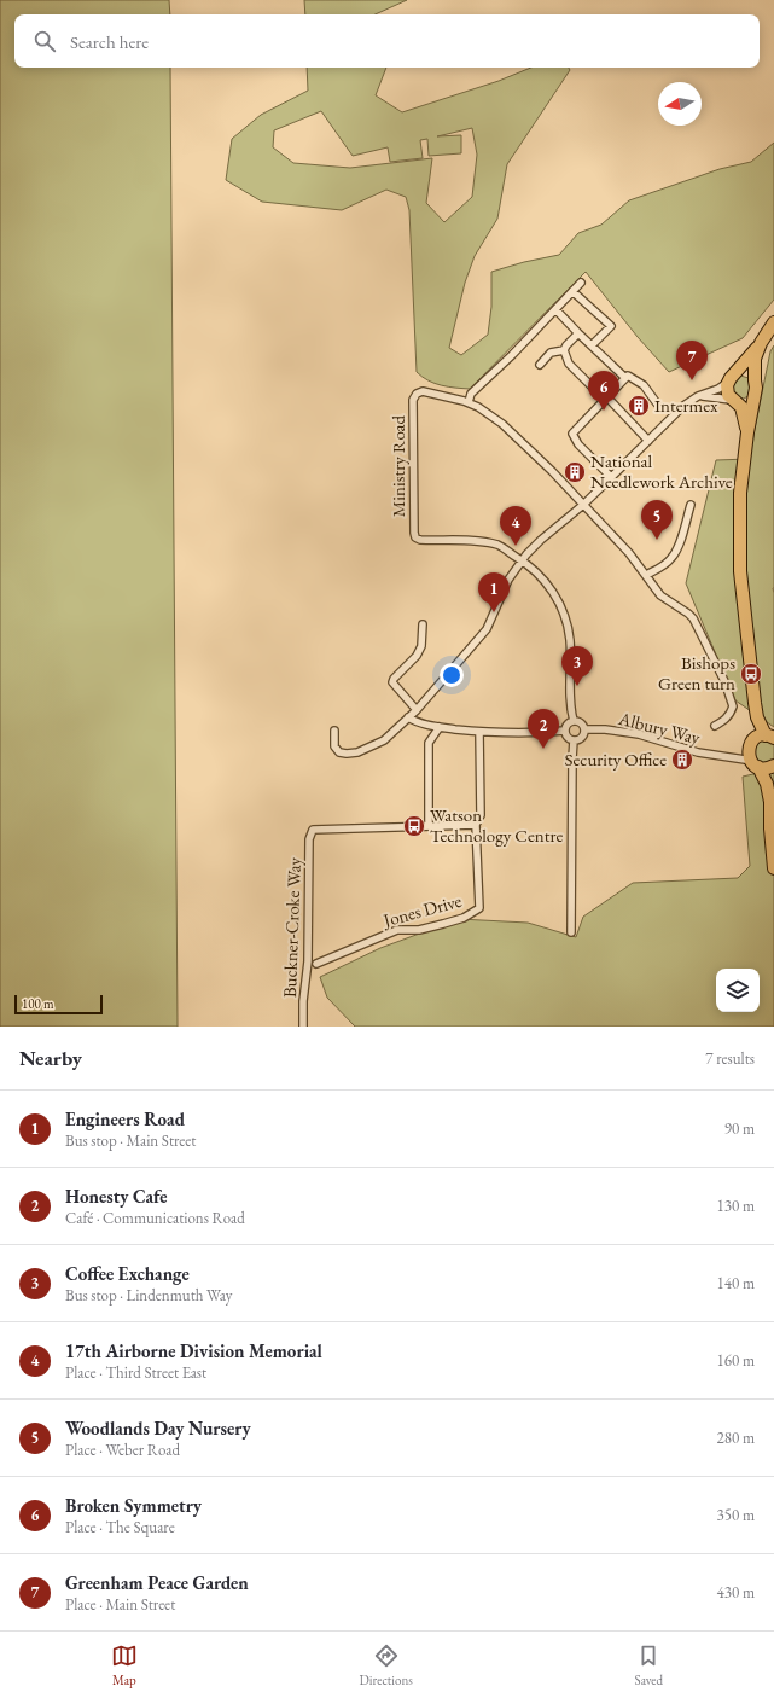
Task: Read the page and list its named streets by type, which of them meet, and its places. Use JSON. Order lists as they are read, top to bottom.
{
  "streets": {
    "street": [
      "Ministry Road",
      "Albury Way",
      "Jones Drive",
      "Buckner-Croke Way"
    ]
  },
  "places": {
    "building": ["Intermex", "National Needlework Archive", "Security Office"],
    "bus stop": ["Bishops Green turn", "Watson Technology Centre"]
  },
  "scale_bar": "100 m",
  "north": "left",
  "page": {
    "search": "Search here",
    "pins": [
      "7",
      "6",
      "5",
      "4",
      "1",
      "3",
      "2"
    ],
    "scale": "100 m",
    "heading": ["Nearby", "7 results"],
    "list": [
      {
        "mark": "1",
        "name": "Engineers Road",
        "note": "Bus stop · Main Street",
        "value": "90 m"
      },
      {
        "mark": "2",
        "name": "Honesty Cafe",
        "note": "Café · Communications Road",
        "value": "130 m"
      },
      {
        "mark": "3",
        "name": "Coffee Exchange",
        "note": "Bus stop · Lindenmuth Way",
        "value": "140 m"
      },
      {
        "mark": "4",
        "name": "17th Airborne Division Memorial",
        "note": "Place · Third Street East",
        "value": "160 m"
      },
      {
        "mark": "5",
        "name": "Woodlands Day Nursery",
        "note": "Place · Weber Road",
        "value": "280 m"
      },
      {
        "mark": "6",
        "name": "Broken Symmetry",
        "note": "Place · The Square",
        "value": "350 m"
      },
      {
        "mark": "7",
        "name": "Greenham Peace Garden",
        "note": "Place · Main Street",
        "value": "430 m"
      }
    ],
    "nav": ["Map", "Directions", "Saved"]
  }
}
